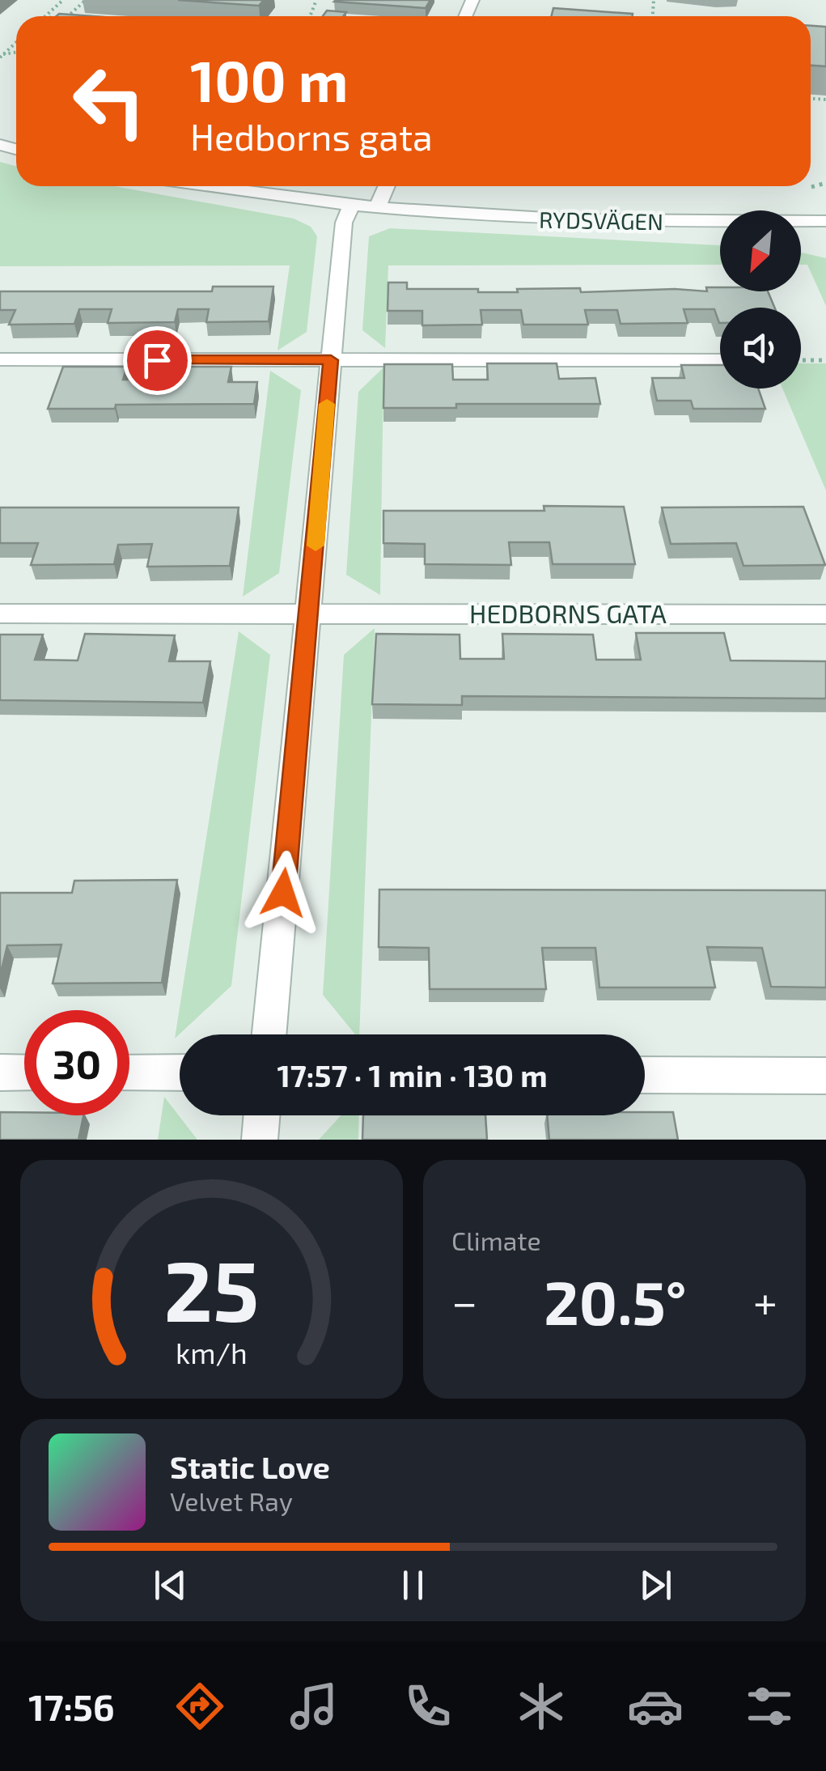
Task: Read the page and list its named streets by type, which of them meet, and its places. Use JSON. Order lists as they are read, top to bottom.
{
  "streets": {
    "street": ["RYDSVÄGEN", "HEDBORNS GATA"]
  },
  "north": "bottom left",
  "page": {
    "turn": ["100 m", "Hedborns gata"],
    "limit": "30",
    "trip": "17:57 · 1 min · 130 m",
    "tile": "Climate",
    "heat": ["−", "20.5°", "+"],
    "song": ["Static Love", "Velvet Ray"],
    "tabs": "17:56",
    "gauge": ["25", "km/h"]
  }
}
